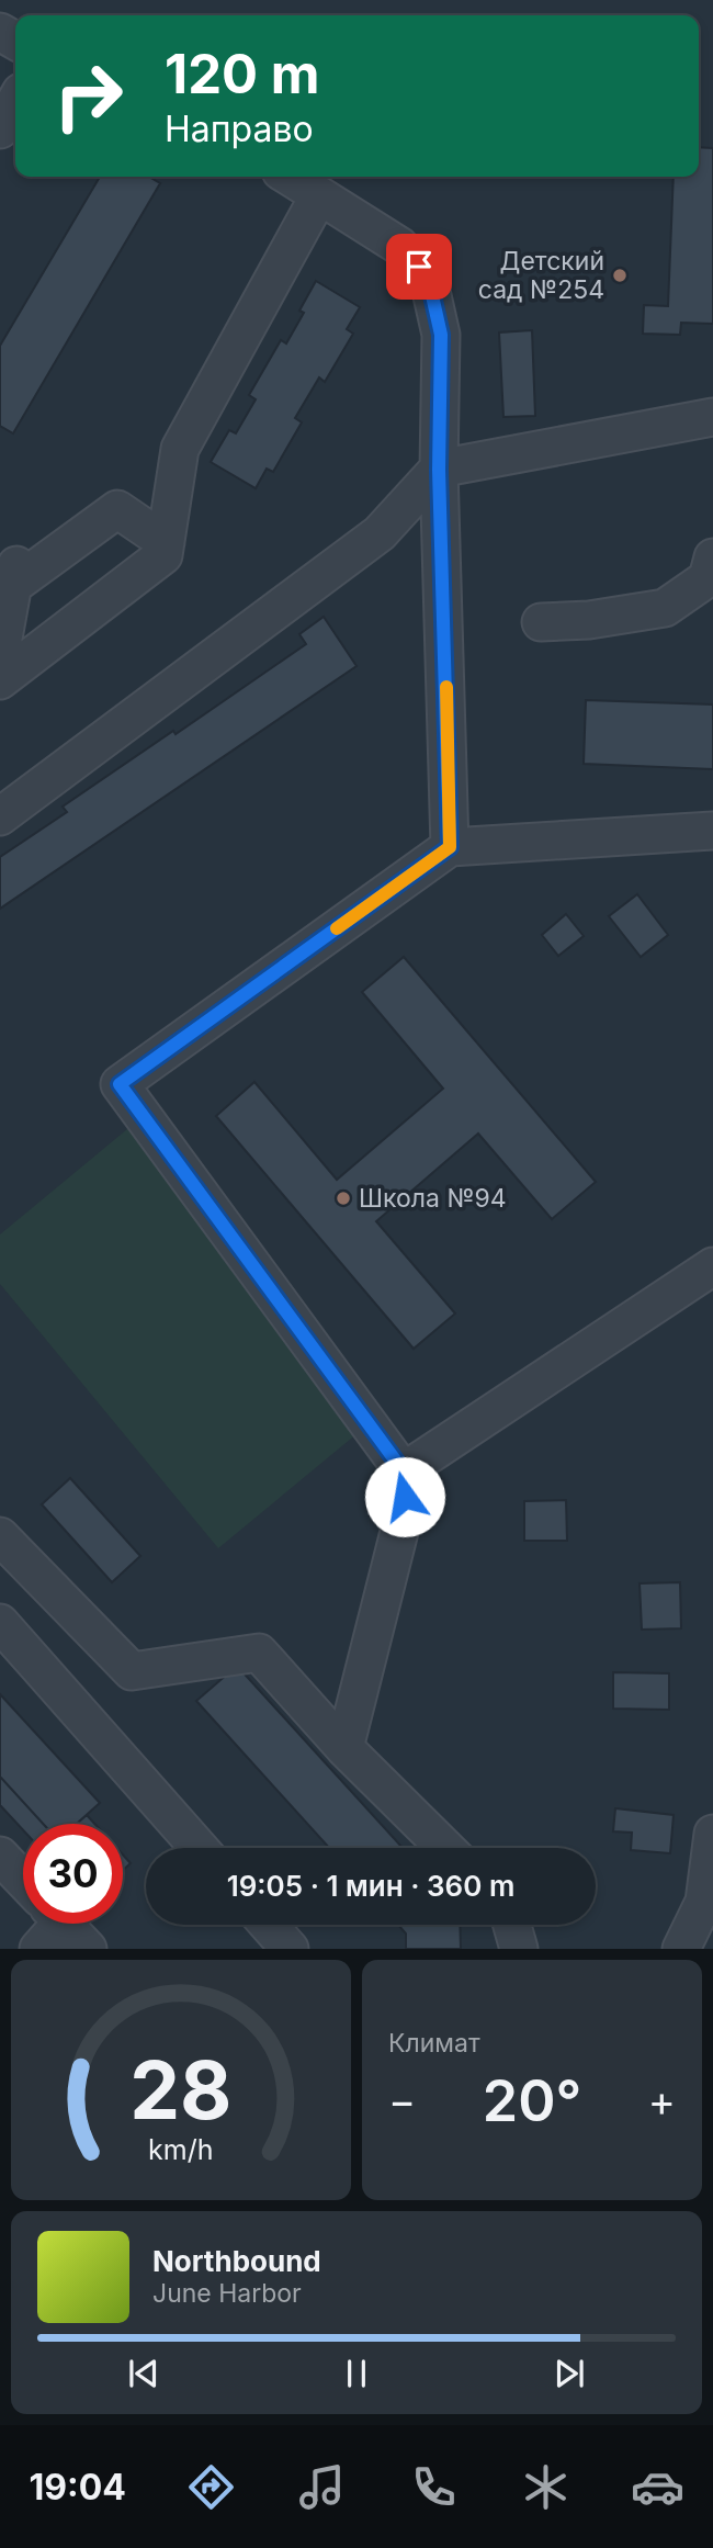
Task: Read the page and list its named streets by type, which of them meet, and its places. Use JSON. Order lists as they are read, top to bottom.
{
  "places": ["Детский сад №254", "Школа №94"],
  "page": {
    "turn": ["120 m", "Направо"],
    "limit": "30",
    "trip": "19:05 · 1 мин · 360 m",
    "tile": "Климат",
    "heat": ["−", "20°", "+"],
    "song": ["Northbound", "June Harbor"],
    "tabs": "19:04",
    "gauge": ["28", "km/h"]
  }
}
